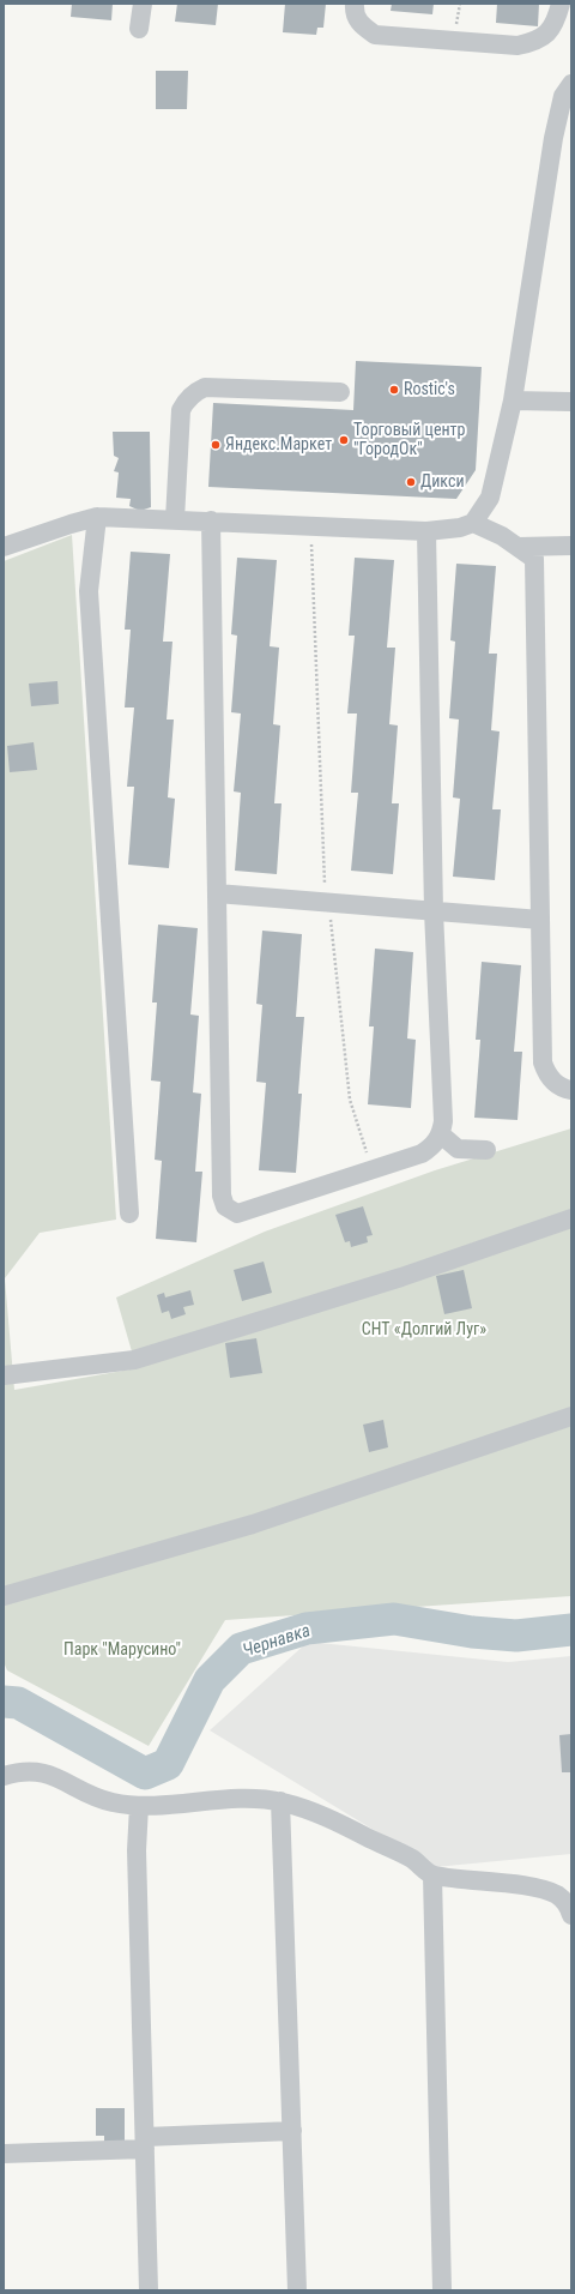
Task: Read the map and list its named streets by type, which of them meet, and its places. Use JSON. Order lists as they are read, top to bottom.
{
  "water": ["Чернавка"],
  "parks": ["СНТ «Долгий Луг»", "Парк \"Марусино\""],
  "places": [
    "Rostic's",
    "Торговый центр \"ГородОк\"",
    "Яндекс.Маркет",
    "Дикси"
  ]
}
